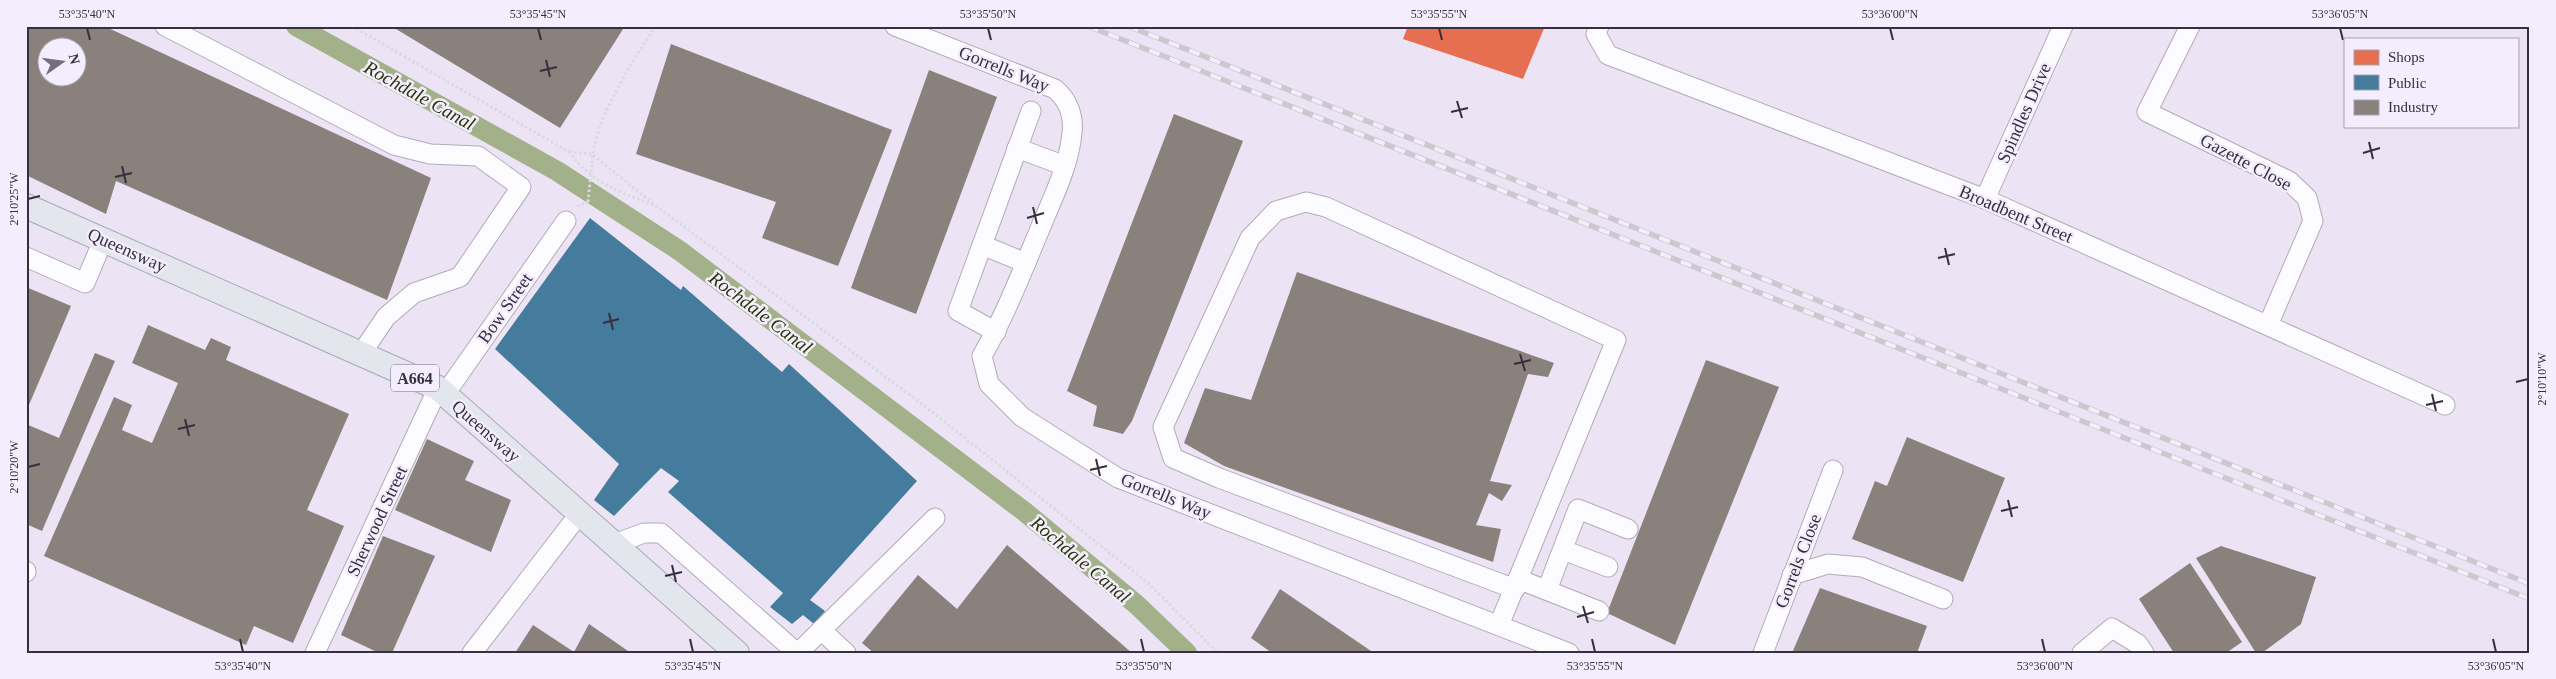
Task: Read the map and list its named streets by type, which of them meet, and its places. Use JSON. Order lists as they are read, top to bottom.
{
  "streets": {
    "main road": ["Queensway", "A664"],
    "street": [
      "Gorrells Way",
      "Spindles Drive",
      "Gazette Close",
      "Broadbent Street",
      "Bow Street",
      "Sherwood Street",
      "Gorrels Close"
    ]
  },
  "crossings": [
    ["Spindles Drive", "Broadbent Street"],
    ["Gazette Close", "Broadbent Street"],
    ["Queensway", "Bow Street"],
    ["Queensway", "Sherwood Street"],
    ["Bow Street", "Sherwood Street"]
  ],
  "water": ["Rochdale Canal"],
  "legend": ["Shops", "Public", "Industry"],
  "north": "right",
  "coordinates": [
    "53°35'40\"N",
    "53°35'45\"N",
    "53°35'50\"N",
    "53°35'55\"N",
    "53°36'00\"N",
    "53°36'05\"N",
    "2°10'25\"W",
    "2°10'10\"W",
    "2°10'20\"W"
  ]
}
